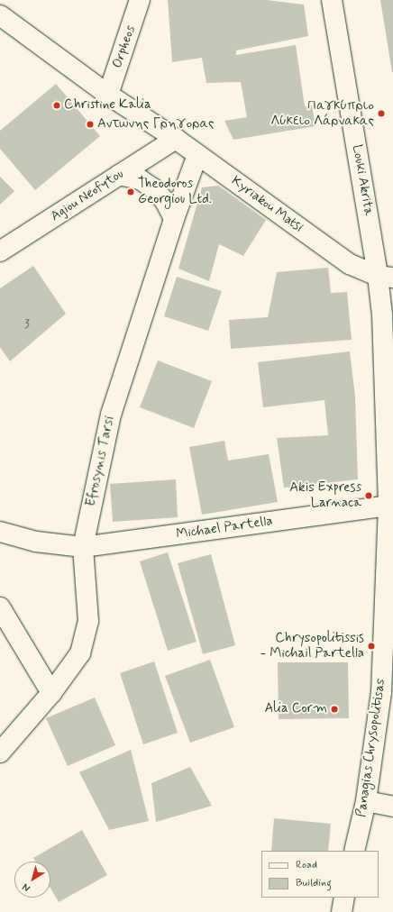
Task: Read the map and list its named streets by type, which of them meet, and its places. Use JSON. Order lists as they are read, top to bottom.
{
  "streets": {
    "street": [
      "Orpheos",
      "Louki Akrita",
      "Agiou Neofytou",
      "Kyriakou Matsi",
      "Efrosynis Tarsi",
      "Michael Partella",
      "Panagias Chrysopolitisas"
    ]
  },
  "crossings": [
    ["Orpheos", "Kyriakou Matsi"],
    ["Louki Akrita", "Kyriakou Matsi"],
    ["Louki Akrita", "Panagias Chrysopolitisas"],
    ["Agiou Neofytou", "Kyriakou Matsi"],
    ["Kyriakou Matsi", "Efrosynis Tarsi"],
    ["Kyriakou Matsi", "Panagias Chrysopolitisas"],
    ["Efrosynis Tarsi", "Michael Partella"],
    ["Michael Partella", "Panagias Chrysopolitisas"]
  ],
  "places": [
    "Christine Kalia",
    "Παγκύπριο Λύκειο Λάρνακας",
    "Αντωνης Γρηγορας",
    "Theodoros Georgiou Ltd.",
    "Akis Express Larnaca",
    "Chrysopolitissis - Michail Partella",
    "Alia Corm"
  ],
  "house_numbers": ["3"],
  "legend": ["Road", "Building"],
  "north": "bottom left"
}
